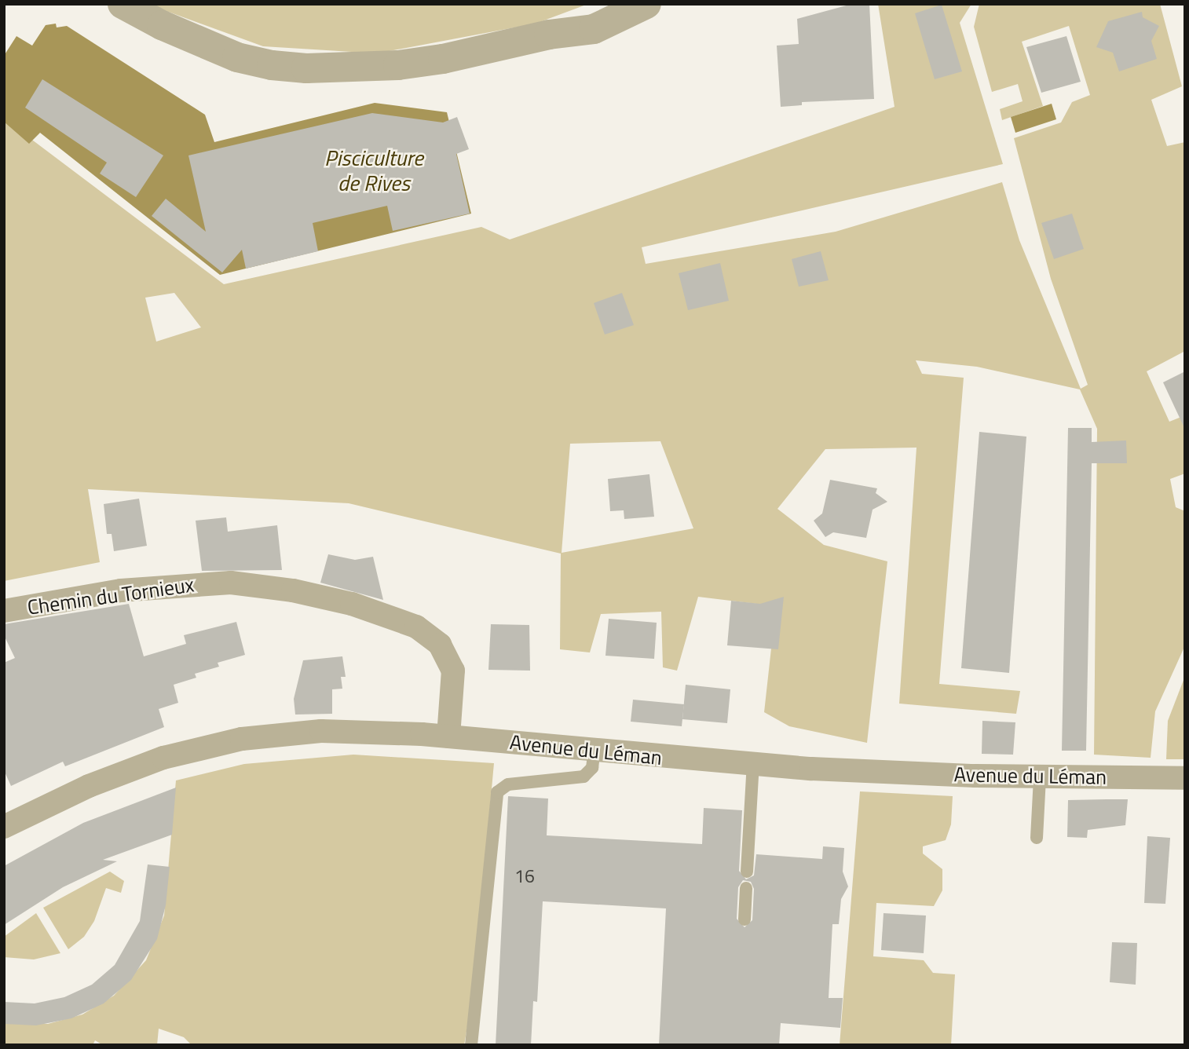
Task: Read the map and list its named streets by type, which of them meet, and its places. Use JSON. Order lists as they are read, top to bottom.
{
  "streets": {
    "street": ["Chemin du Tornieux", "Avenue du Léman"]
  },
  "crossings": [
    ["Chemin du Tornieux", "Avenue du Léman"]
  ],
  "water": ["Pisciculture de Rives"],
  "house_numbers": ["16"]
}
